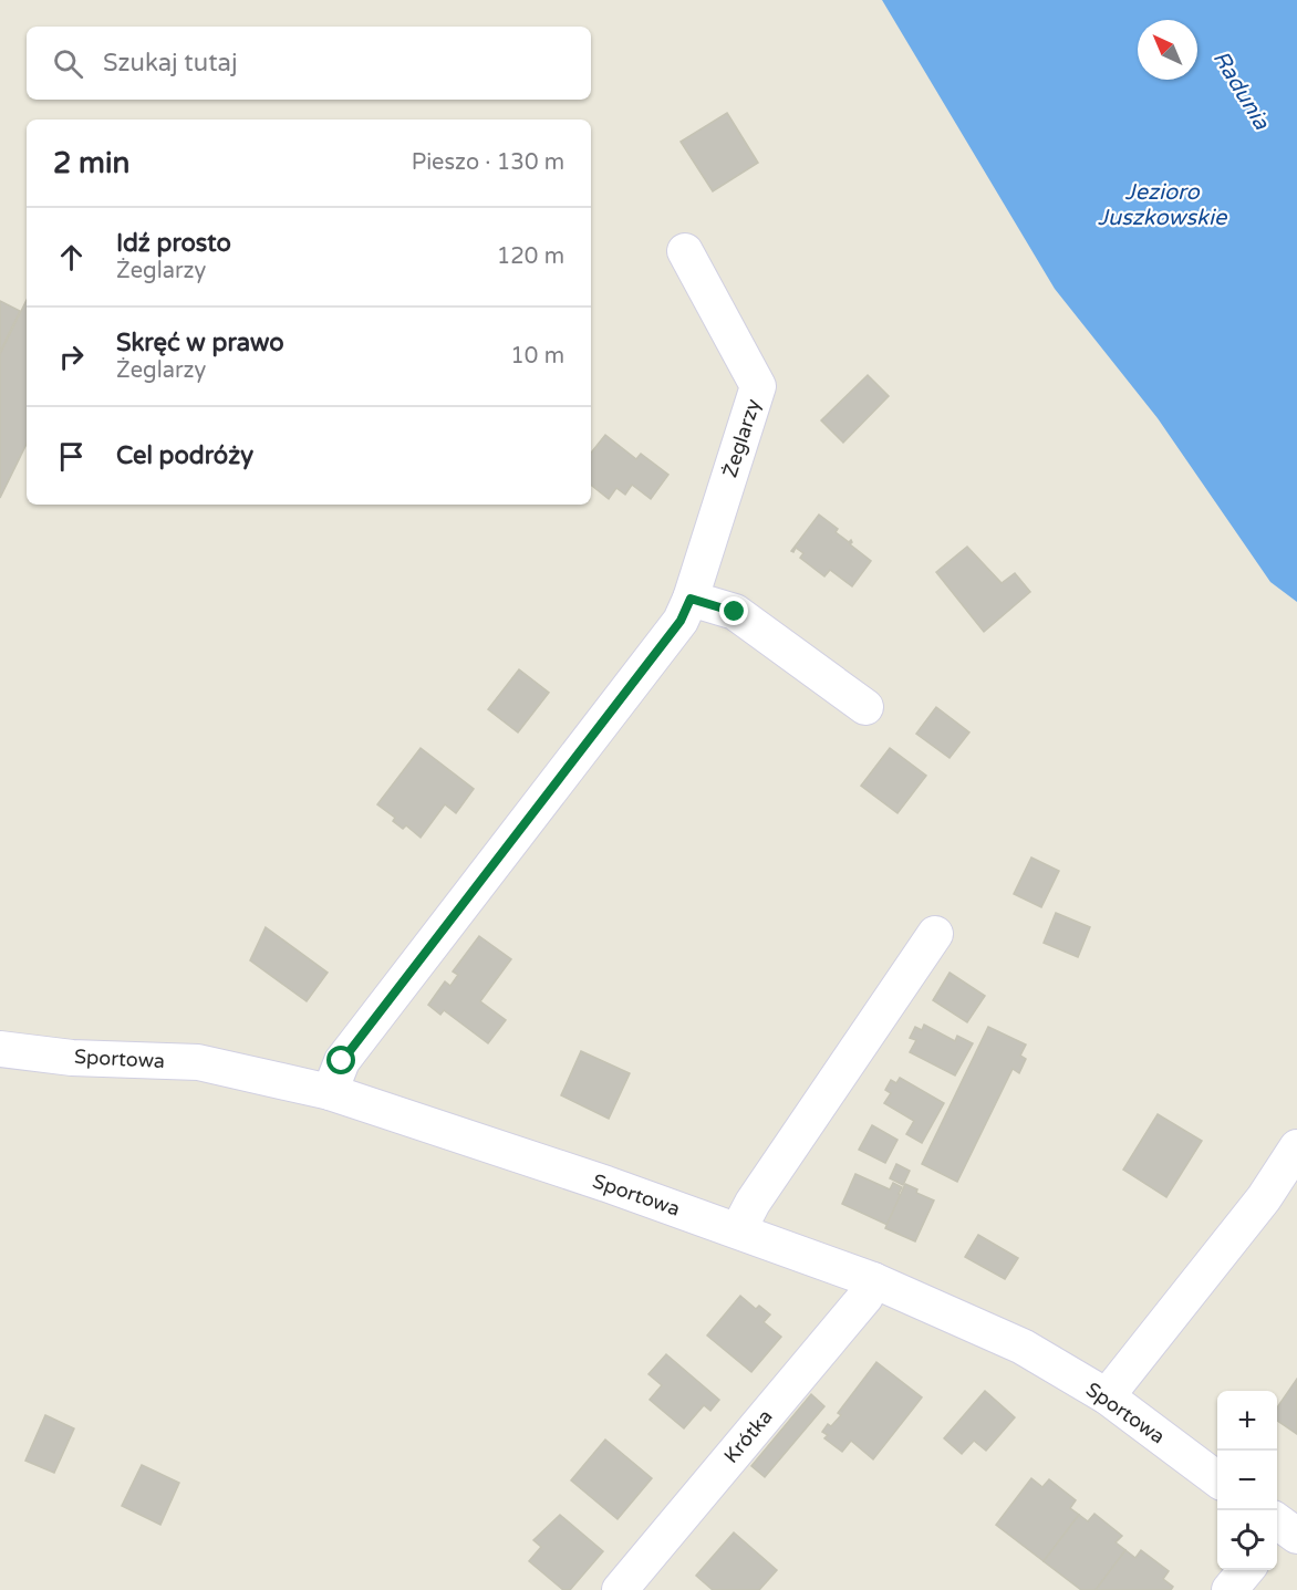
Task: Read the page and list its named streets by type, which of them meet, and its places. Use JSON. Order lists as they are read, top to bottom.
{
  "streets": {
    "street": ["Żeglarzy", "Sportowa", "Krótka"]
  },
  "crossings": [
    ["Żeglarzy", "Sportowa"],
    ["Sportowa", "Krótka"]
  ],
  "water": ["Radunia", "Jezioro Juszkowskie"],
  "north": "top left",
  "page": {
    "search": "Szukaj tutaj",
    "heading": ["2 min", "Pieszo · 130 m"],
    "list": [
      ["Idź prosto", "Żeglarzy", "120 m"],
      ["Skręć w prawo", "Żeglarzy", "10 m"],
      "Cel podróży"
    ],
    "map_buttons": ["+", "−"]
  }
}
